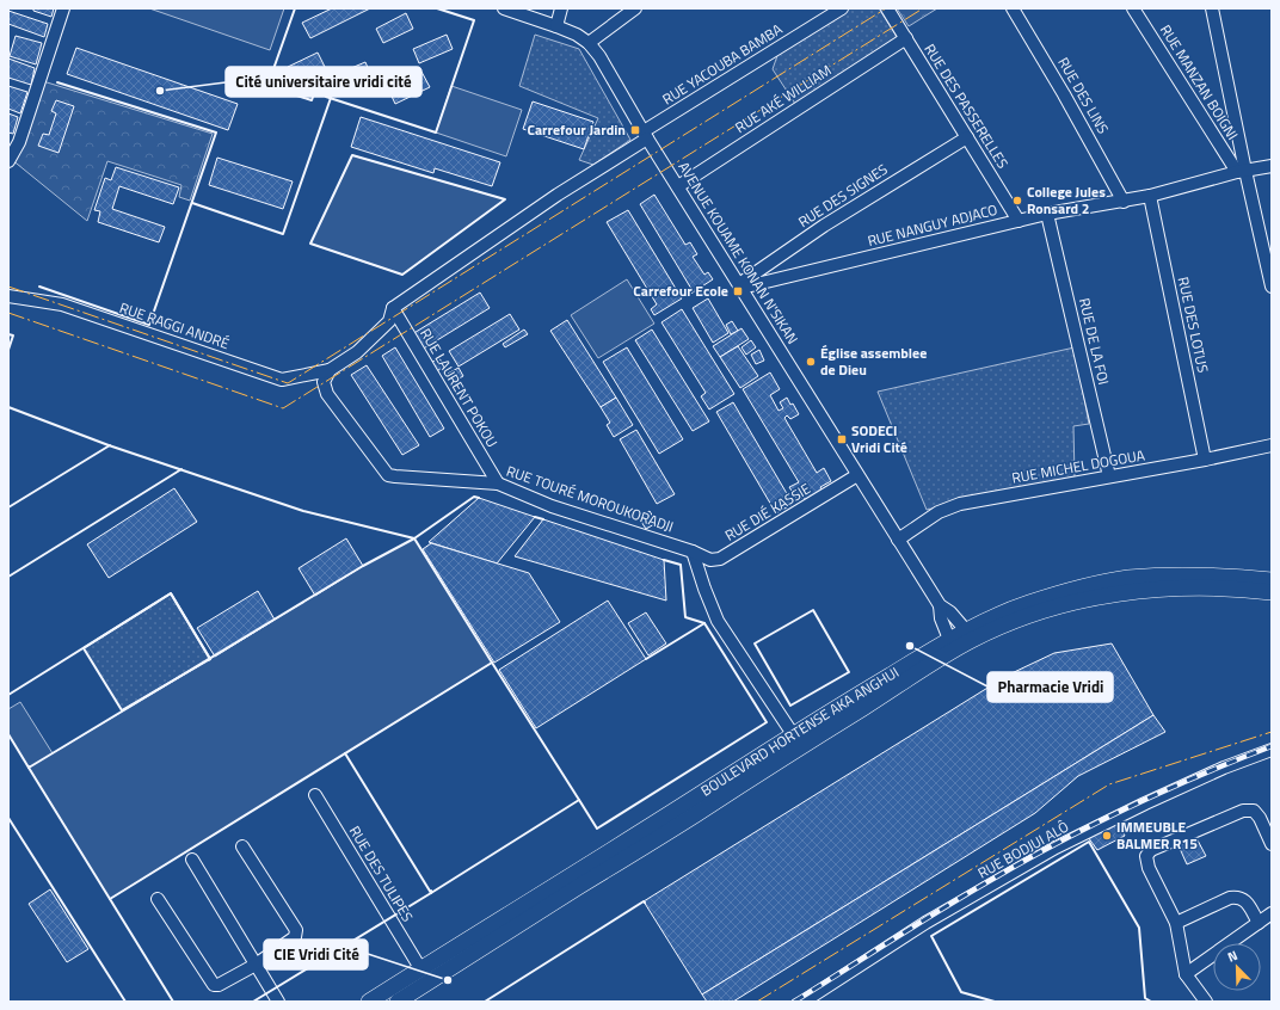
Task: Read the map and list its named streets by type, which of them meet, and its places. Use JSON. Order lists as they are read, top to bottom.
{
  "streets": {
    "main road": ["BOULEVARD HORTENSE AKA ANGHUI"],
    "street": [
      "RUE YACOUBA BAMBA",
      "RUE MANZAN BOIGNI",
      "RUE DES LINS",
      "RUE AKÉ WILLIAM",
      "RUE DES PASSERELLES",
      "RUE DES SIGNES",
      "RUE NANGUY ADJACO",
      "AVENUE KOUAME KONAN N'SIKAN",
      "RUE DES LOTUS",
      "RUE RAGGI ANDRÉ",
      "RUE DE LA FOI",
      "RUE LAURENT POKOU",
      "RUE MICHEL DOGOUA",
      "RUE TOURÉ MOROUKORADJI",
      "RUE DIÉ KASSIE",
      "RUE BODJUI ALÔ",
      "RUE DES TULIPES"
    ]
  },
  "crossings": [
    ["RUE YACOUBA BAMBA", "AVENUE KOUAME KONAN N'SIKAN"],
    ["RUE MANZAN BOIGNI", "RUE NANGUY ADJACO"],
    ["RUE DES LINS", "RUE NANGUY ADJACO"],
    ["RUE AKÉ WILLIAM", "RUE DES PASSERELLES"],
    ["RUE AKÉ WILLIAM", "AVENUE KOUAME KONAN N'SIKAN"],
    ["RUE DES PASSERELLES", "RUE DES SIGNES"],
    ["RUE DES PASSERELLES", "RUE NANGUY ADJACO"],
    ["RUE DES SIGNES", "RUE NANGUY ADJACO"],
    ["RUE DES SIGNES", "AVENUE KOUAME KONAN N'SIKAN"],
    ["RUE NANGUY ADJACO", "AVENUE KOUAME KONAN N'SIKAN"],
    ["RUE NANGUY ADJACO", "RUE DES LOTUS"],
    ["RUE NANGUY ADJACO", "RUE DE LA FOI"],
    ["AVENUE KOUAME KONAN N'SIKAN", "RUE MICHEL DOGOUA"],
    ["AVENUE KOUAME KONAN N'SIKAN", "RUE DIÉ KASSIE"],
    ["AVENUE KOUAME KONAN N'SIKAN", "BOULEVARD HORTENSE AKA ANGHUI"],
    ["RUE DES LOTUS", "RUE MICHEL DOGOUA"],
    ["RUE RAGGI ANDRÉ", "RUE TOURÉ MOROUKORADJI"],
    ["RUE DE LA FOI", "RUE MICHEL DOGOUA"],
    ["RUE LAURENT POKOU", "RUE TOURÉ MOROUKORADJI"],
    ["RUE TOURÉ MOROUKORADJI", "RUE DIÉ KASSIE"],
    ["BOULEVARD HORTENSE AKA ANGHUI", "RUE DES TULIPES"]
  ],
  "places": {
    "other": [
      "Cité universitaire vridi cité",
      "College Jules Ronsard 2",
      "Église assemblee de Dieu",
      "Pharmacie Vridi",
      "IMMEUBLE BALMER R15",
      "CIE Vridi Cité"
    ],
    "transit": ["Carrefour Jardin", "Carrefour Ecole", "SODECI Vridi Cité"]
  },
  "north": "top left"
}
